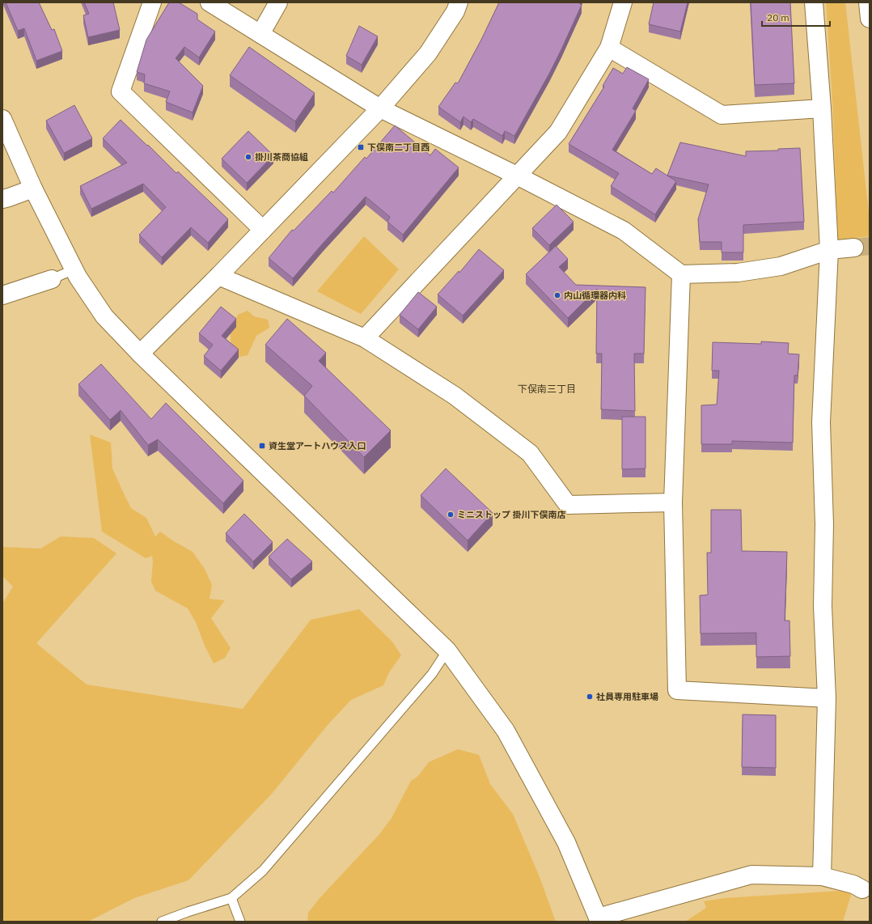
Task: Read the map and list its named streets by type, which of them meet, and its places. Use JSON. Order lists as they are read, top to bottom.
{
  "districts": ["下俣南三丁目"],
  "places": {
    "transit": ["下俣南二丁目西", "資生堂アートハウス入口"],
    "other": [
      "掛川茶商協組",
      "内山循環器内科",
      "ミニストップ 掛川下俣南店",
      "社員専用駐車場"
    ]
  },
  "scale_bar": "20 m"
}
